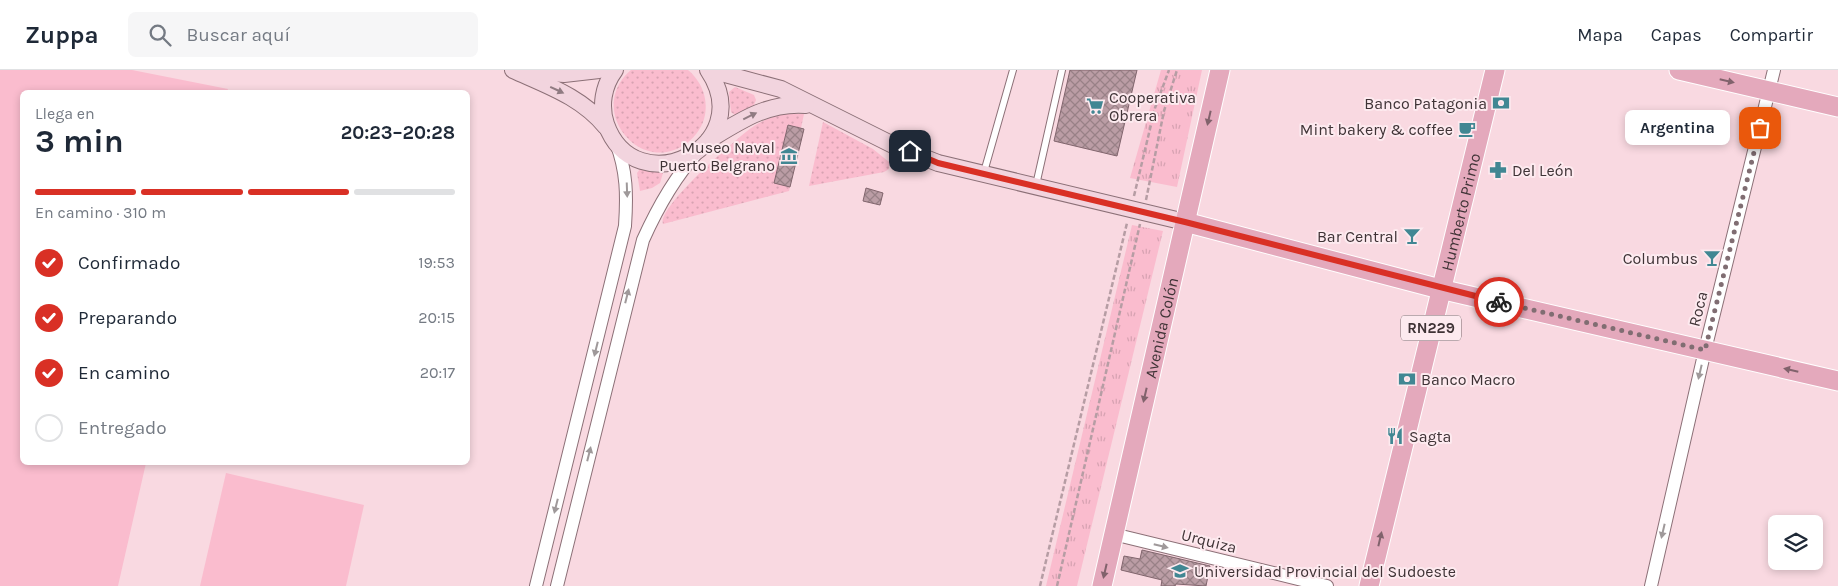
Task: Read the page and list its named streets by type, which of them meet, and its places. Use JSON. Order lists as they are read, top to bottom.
{
  "streets": {
    "main road": ["Humberto Primo", "Avenida Colón", "RN229"],
    "street": ["Roca", "Urquiza"]
  },
  "crossings": [
    ["Avenida Colón", "Urquiza"]
  ],
  "one_way": [
    "Humberto Primo",
    "Roca",
    "Avenida Colón",
    "Urquiza"
  ],
  "places": {
    "bank": ["Banco Patagonia", "Banco Macro"],
    "supermarket": ["Cooperativa Obrera"],
    "other": ["Argentina"],
    "cafe": ["Mint bakery & coffee"],
    "museum": ["Museo Naval Puerto Belgrano"],
    "pharmacy": ["Del León"],
    "bar": ["Bar Central", "Columbus"],
    "restaurant": ["Sagta"],
    "school or university": ["Universidad Provincial del Sudoeste"]
  },
  "page": {
    "header": "Zuppa",
    "search": "Buscar aquí",
    "nav": ["Mapa", "Capas", "Compartir"],
    "heading": ["3 min", "Llega en", "20:23–20:28"],
    "bubble": "Argentina",
    "bar": "En camino · 310 m",
    "list": [
      ["Confirmado", "19:53"],
      ["Preparando", "20:15"],
      ["En camino", "20:17"],
      "Entregado"
    ]
  }
}
